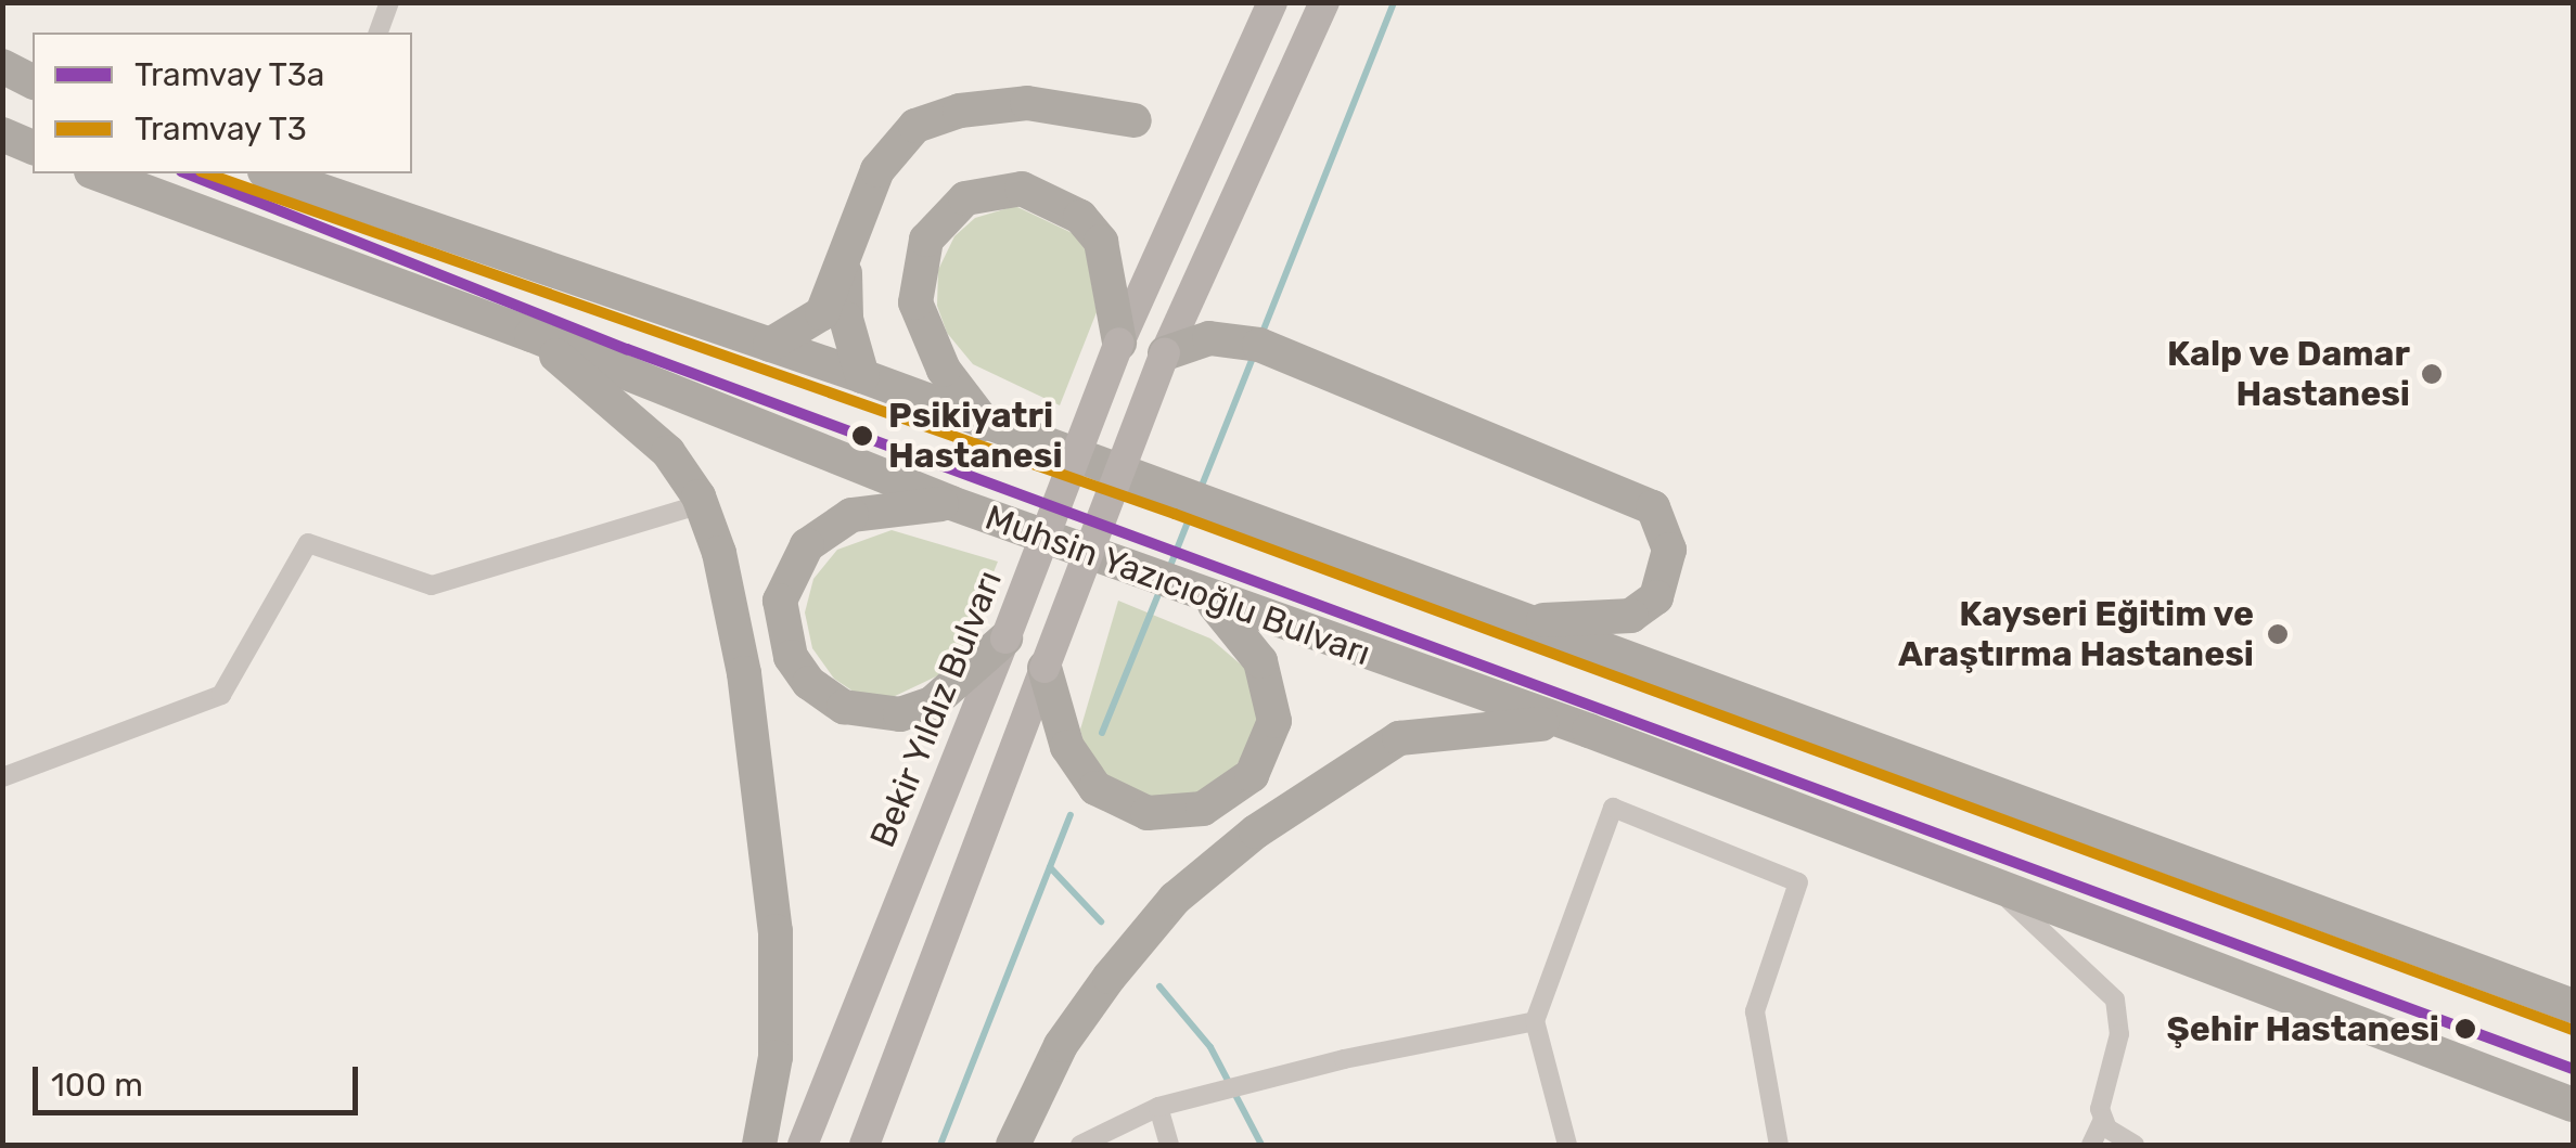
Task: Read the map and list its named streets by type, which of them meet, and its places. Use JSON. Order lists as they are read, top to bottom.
{
  "streets": {
    "highway": ["Muhsin Yazıcıoğlu Bulvarı"],
    "main road": ["Bekir Yıldız Bulvarı"]
  },
  "places": [
    "Kalp ve Damar Hastanesi",
    "Psikiyatri Hastanesi",
    "Kayseri Eğitim ve Araştırma Hastanesi",
    "Şehir Hastanesi"
  ],
  "lines": ["tram line T3a", "tram line T3"],
  "legend": ["Tramvay T3a", "Tramvay T3"],
  "scale_bar": "100 m"
}
